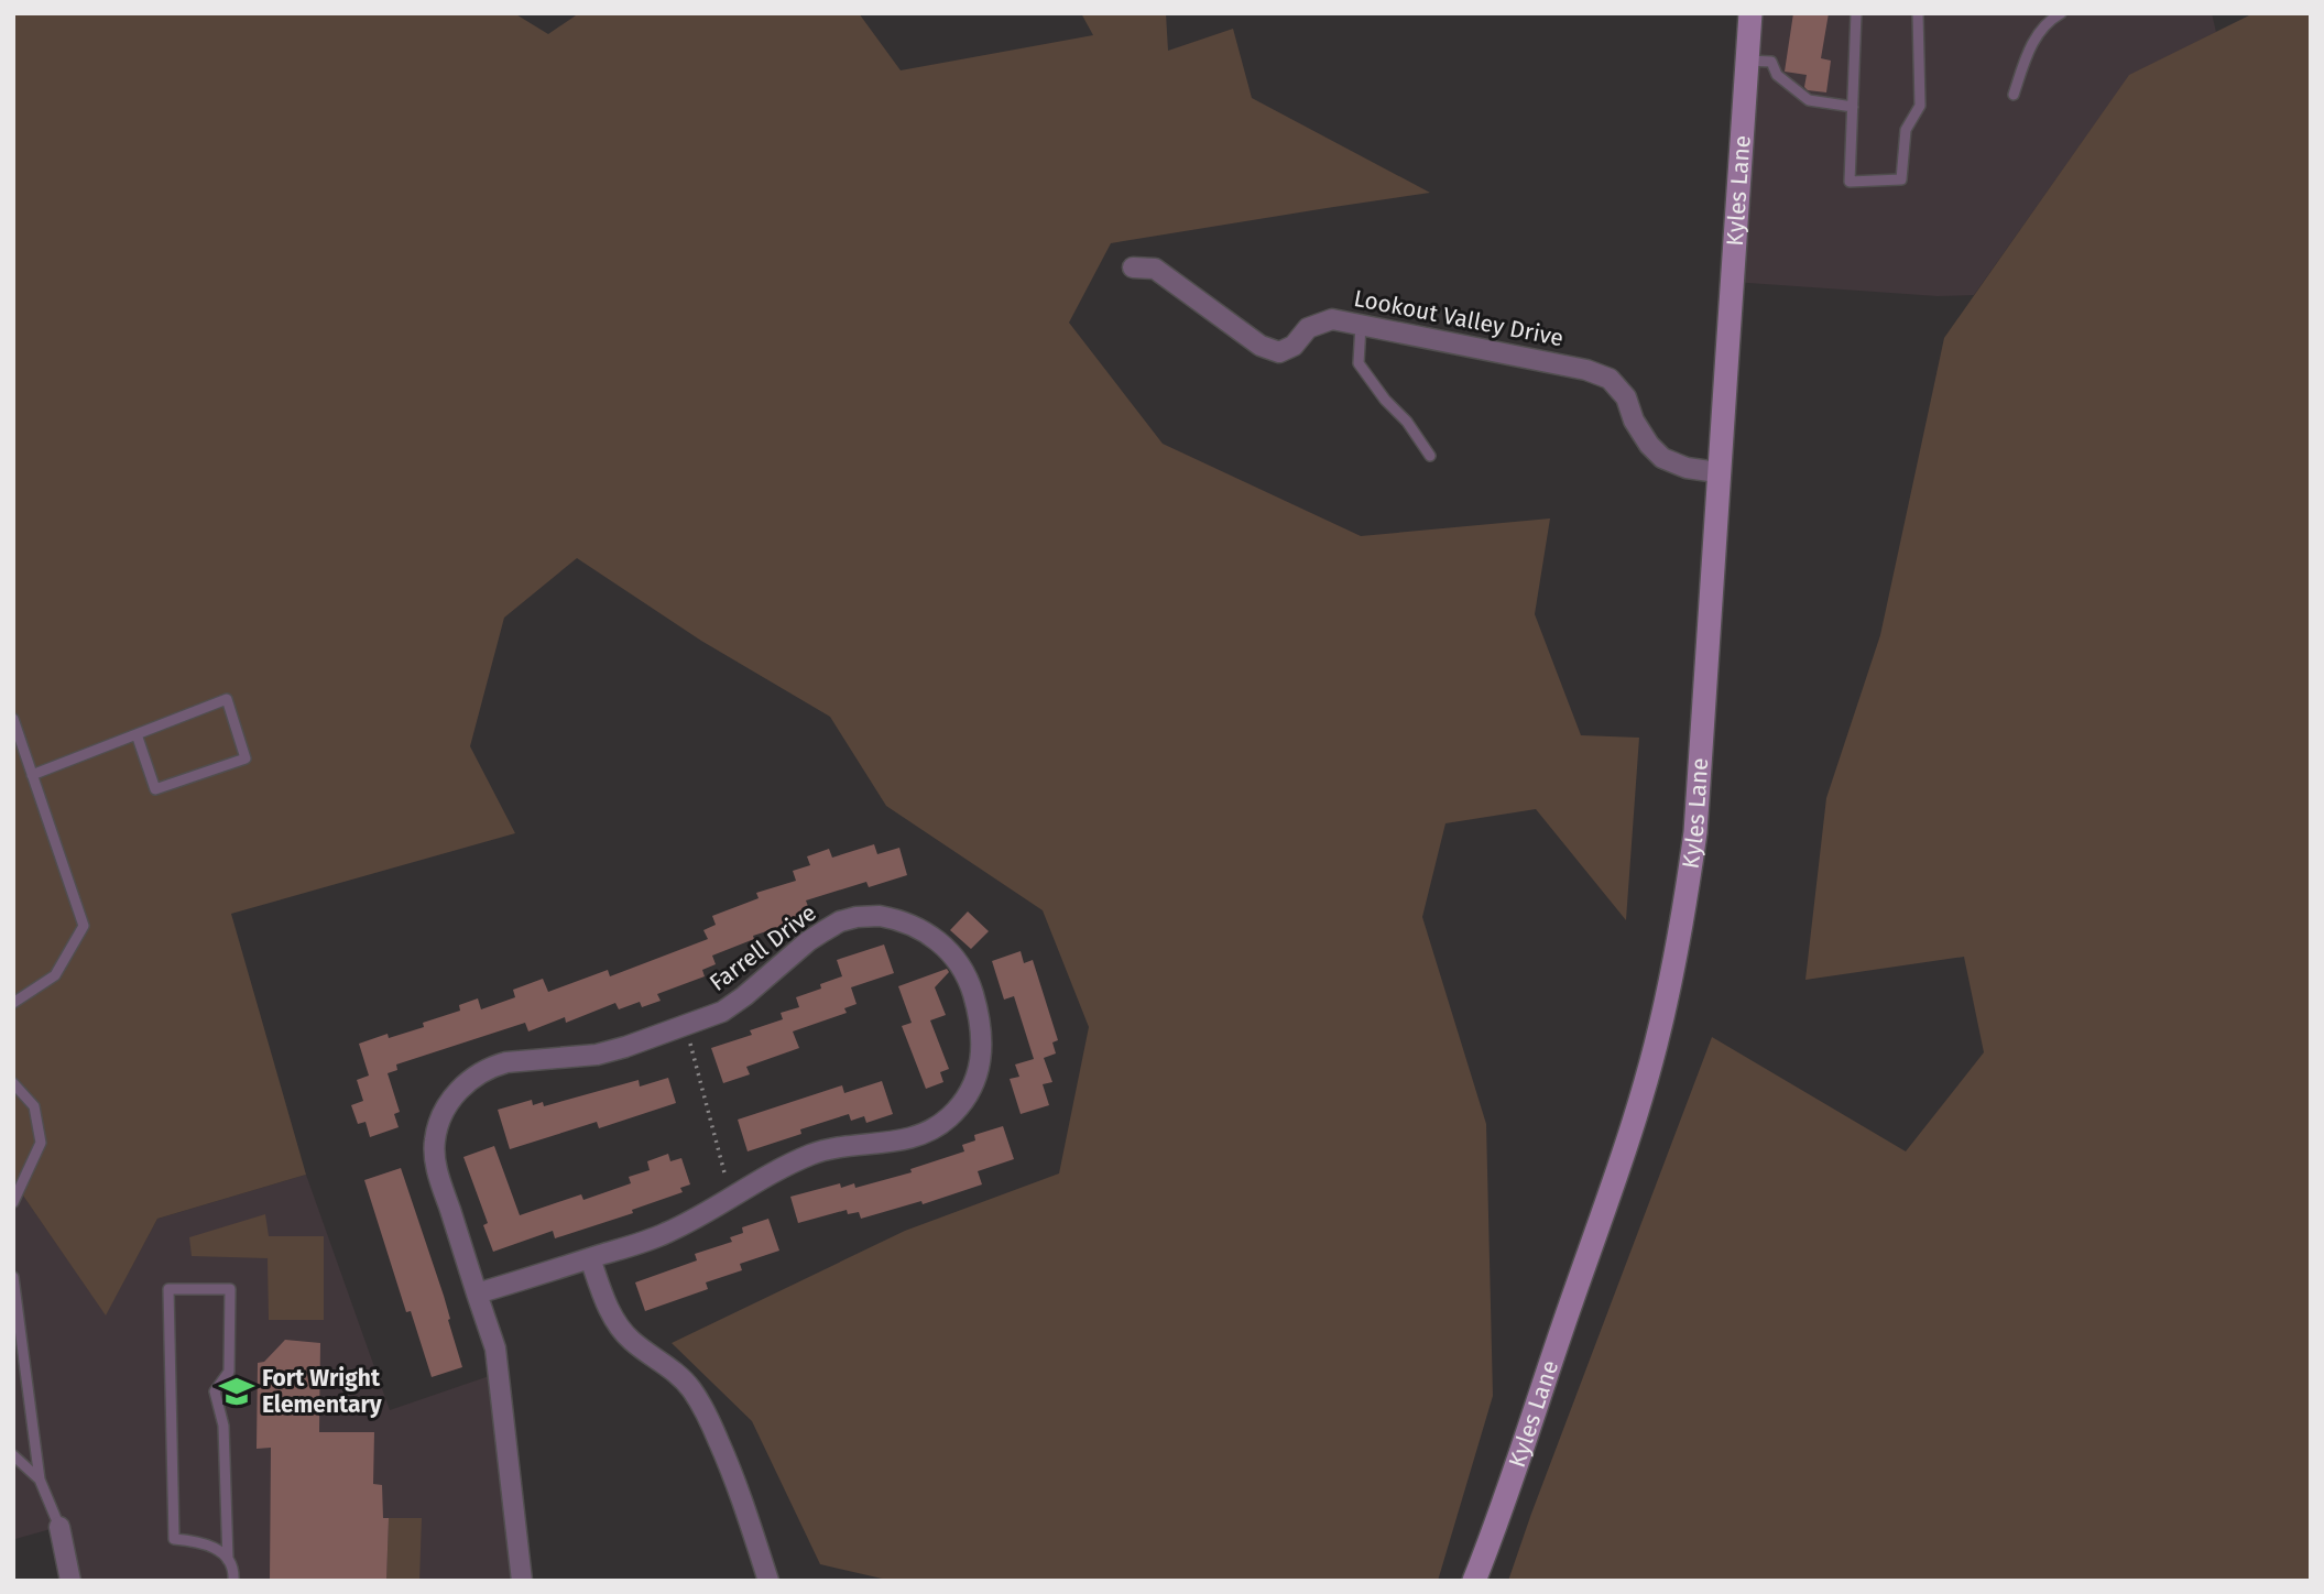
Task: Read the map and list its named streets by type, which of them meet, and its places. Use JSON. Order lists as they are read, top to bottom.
{
  "streets": {
    "main road": ["Kyles Lane"],
    "street": ["Lookout Valley Drive", "Farrell Drive"]
  },
  "crossings": [
    ["Kyles Lane", "Lookout Valley Drive"]
  ],
  "places": {
    "school or university": ["Fort Wright Elementary"]
  }
}
